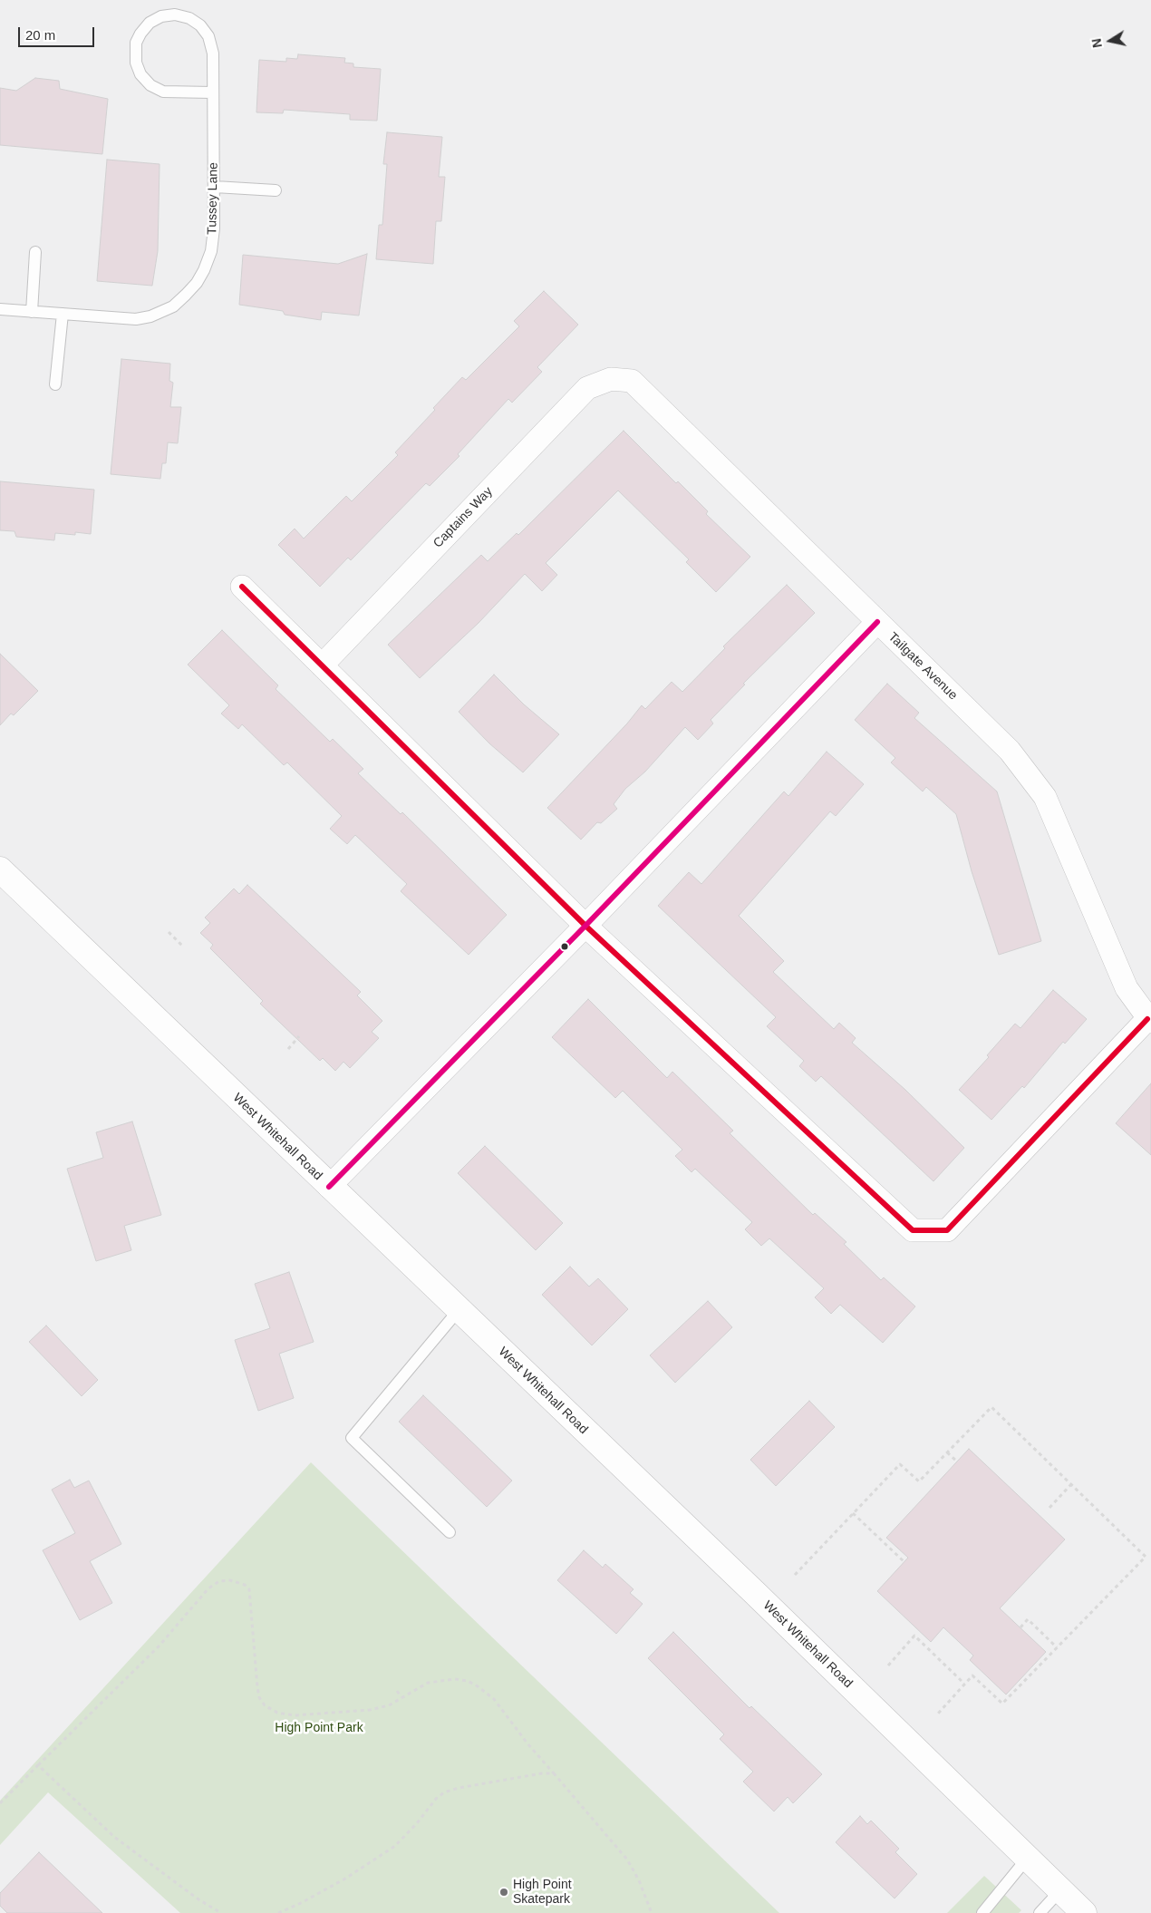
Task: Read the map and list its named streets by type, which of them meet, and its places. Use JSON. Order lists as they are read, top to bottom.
{
  "streets": {
    "main road": ["West Whitehall Road"],
    "street": ["Captains Way", "Tailgate Avenue"],
    "lane": ["Tussey Lane"]
  },
  "crossings": [
    ["Captains Way", "Tailgate Avenue"]
  ],
  "parks": ["High Point Park"],
  "places": ["High Point Skatepark"],
  "scale_bar": "20 m",
  "north": "left"
}
